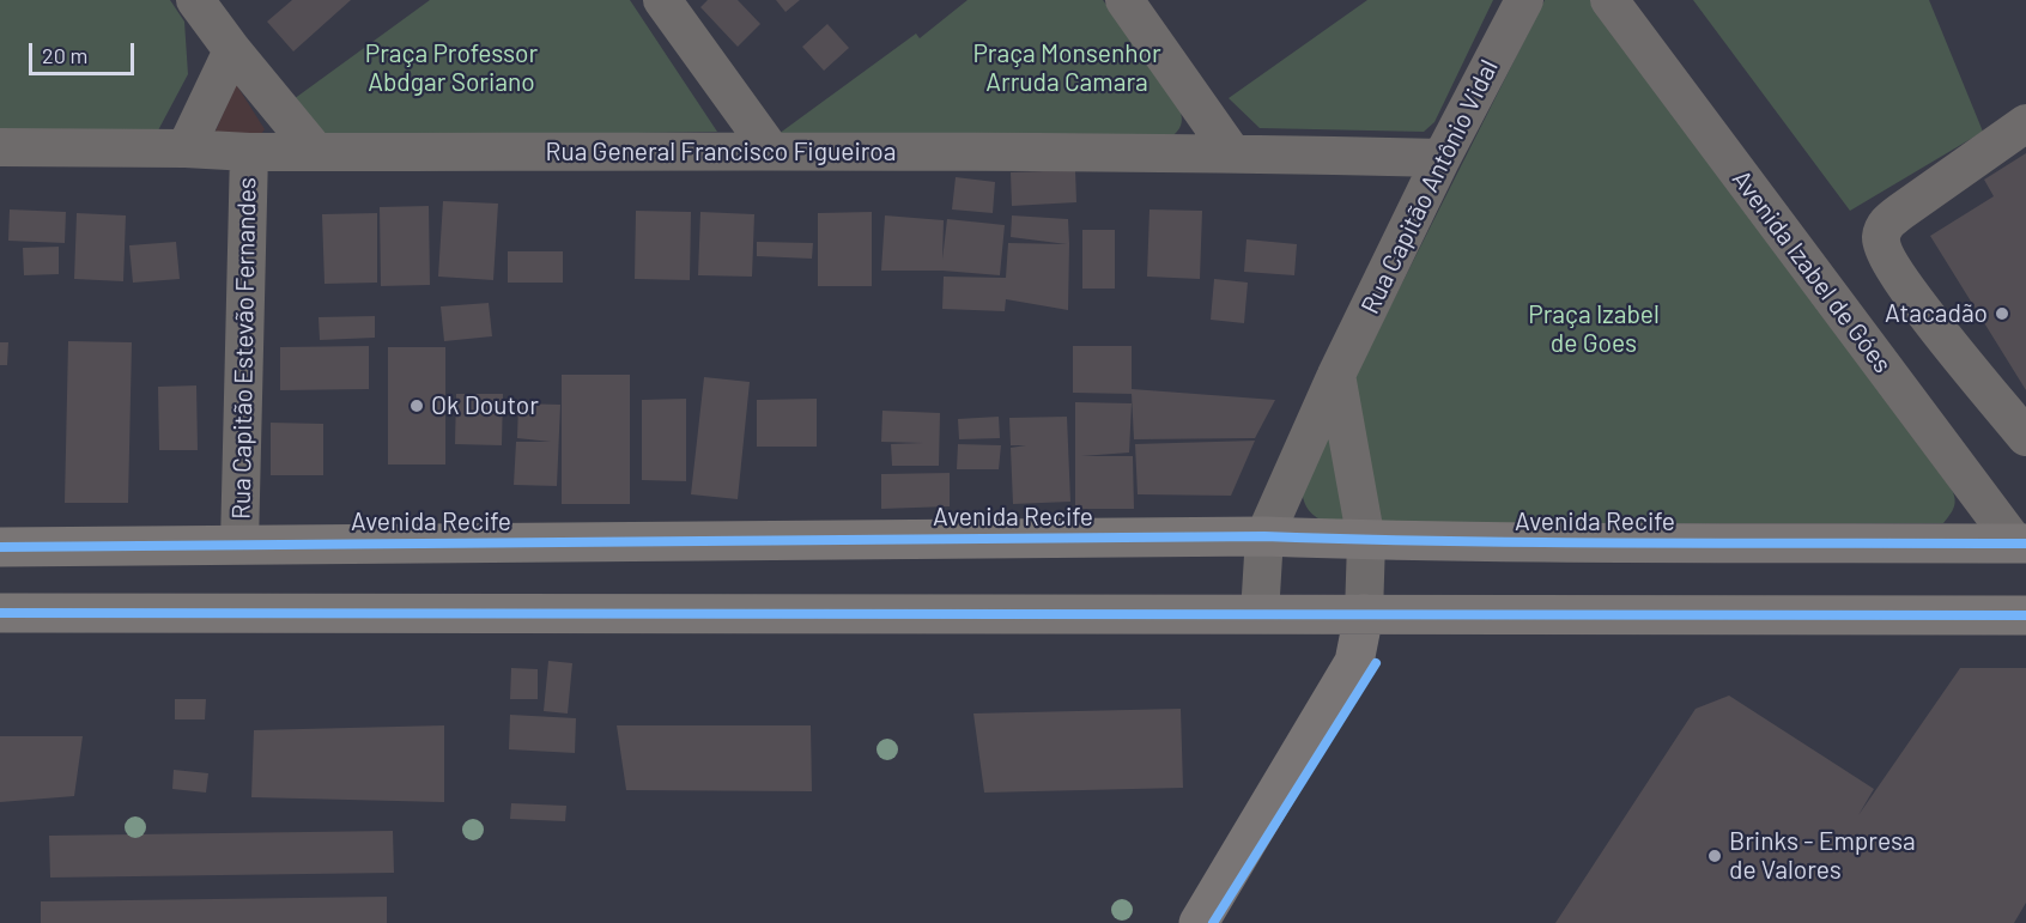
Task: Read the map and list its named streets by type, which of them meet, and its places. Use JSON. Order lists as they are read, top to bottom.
{
  "streets": {
    "main road": ["Avenida Recife"],
    "street": [
      "Rua General Francisco Figueiroa",
      "Rua Capitão Antônio Vidal",
      "Avenida Izabel de Góes",
      "Rua Capitão Estevão Fernandes"
    ]
  },
  "crossings": [
    ["Rua General Francisco Figueiroa", "Rua Capitão Antônio Vidal"],
    ["Rua General Francisco Figueiroa", "Rua Capitão Estevão Fernandes"],
    ["Rua Capitão Antônio Vidal", "Avenida Recife"],
    ["Avenida Izabel de Góes", "Avenida Recife"],
    ["Rua Capitão Estevão Fernandes", "Avenida Recife"]
  ],
  "parks": ["Praça Professor Abdgar Soriano", "Praça Monsenhor Arruda Camara", "Praça Izabel de Goes"],
  "places": ["Atacadão", "Ok Doutor", "Brinks - Empresa de Valores"],
  "scale_bar": "20 m"
}
